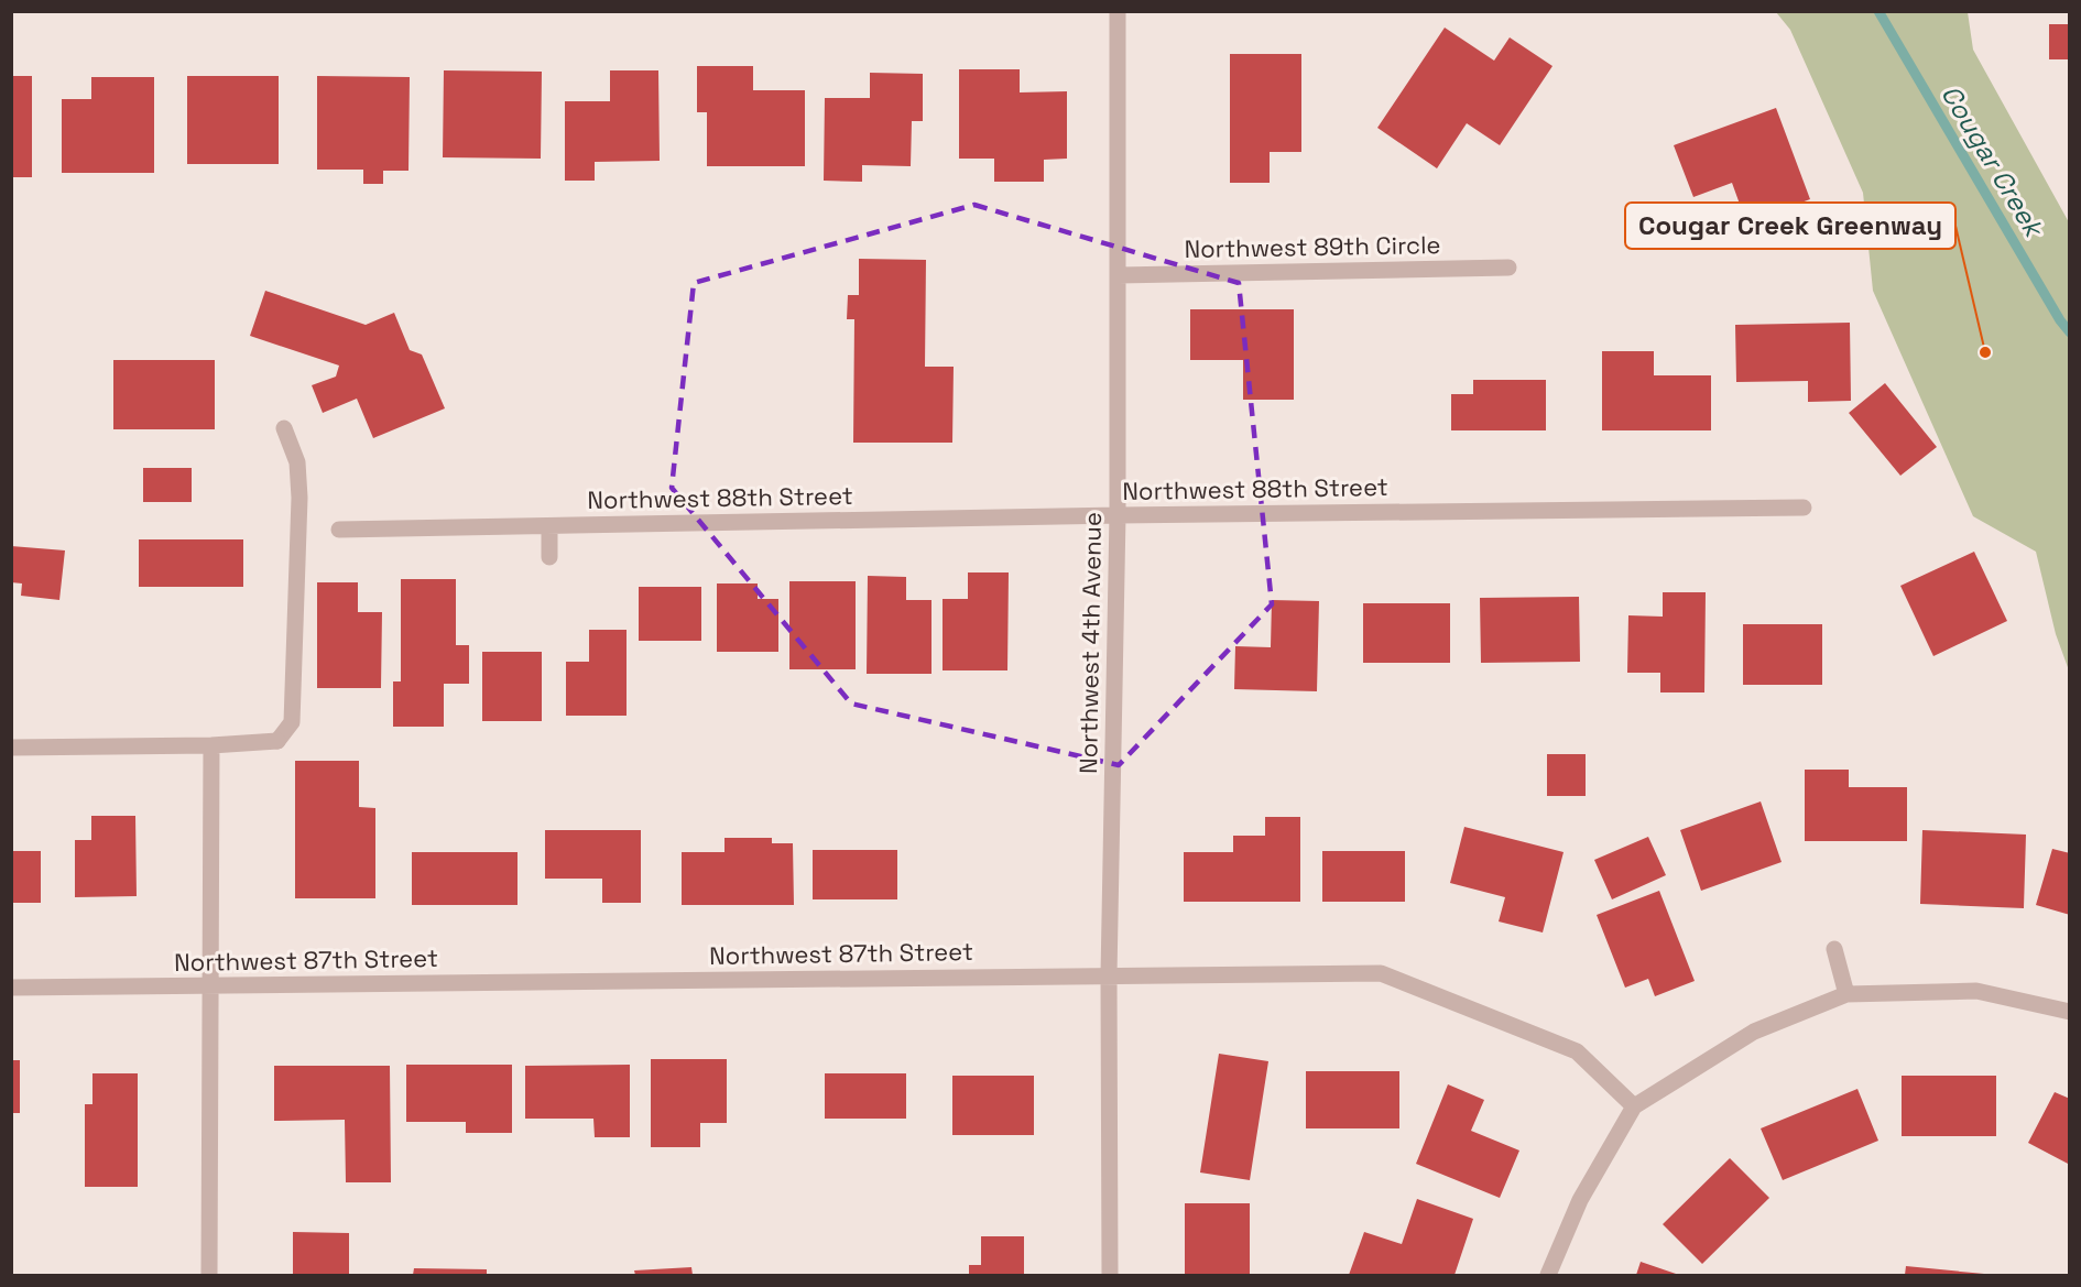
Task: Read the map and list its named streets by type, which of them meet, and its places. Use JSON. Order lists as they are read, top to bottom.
{
  "streets": {
    "street": [
      "Northwest 89th Circle",
      "Northwest 88th Street",
      "Northwest 4th Avenue",
      "Northwest 87th Street"
    ]
  },
  "crossings": [
    ["Northwest 89th Circle", "Northwest 4th Avenue"],
    ["Northwest 88th Street", "Northwest 4th Avenue"],
    ["Northwest 4th Avenue", "Northwest 87th Street"]
  ],
  "water": ["Cougar Creek"],
  "places": ["Cougar Creek Greenway"]
}
